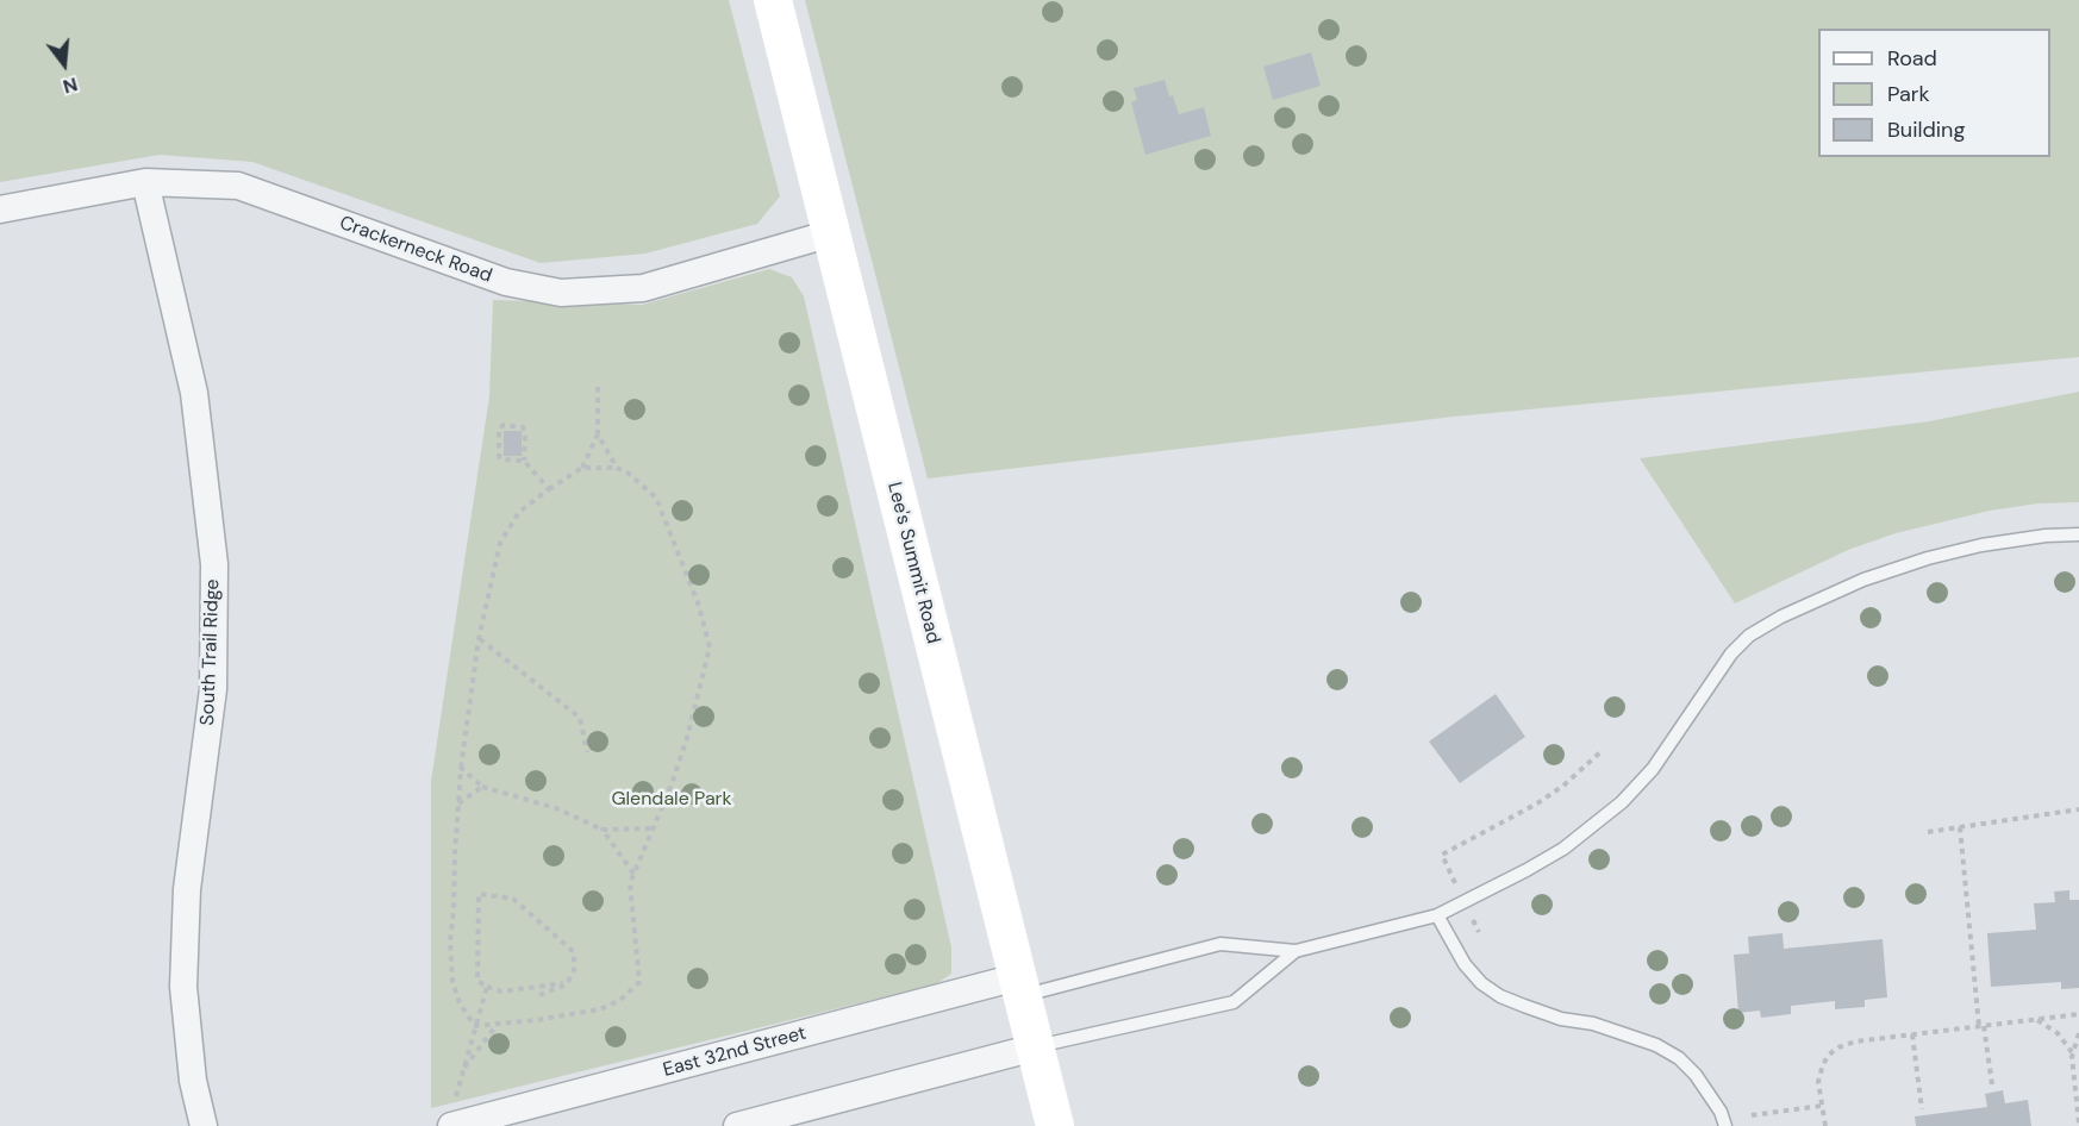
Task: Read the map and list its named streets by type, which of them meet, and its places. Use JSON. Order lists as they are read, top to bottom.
{
  "streets": {
    "main road": ["Lee's Summit Road"],
    "street": ["Crackerneck Road", "South Trail Ridge", "East 32nd Street"]
  },
  "crossings": [
    ["Crackerneck Road", "Lee's Summit Road"],
    ["Crackerneck Road", "South Trail Ridge"],
    ["Lee's Summit Road", "East 32nd Street"]
  ],
  "parks": ["Glendale Park"],
  "legend": ["Road", "Park", "Building"],
  "north": "bottom"
}
